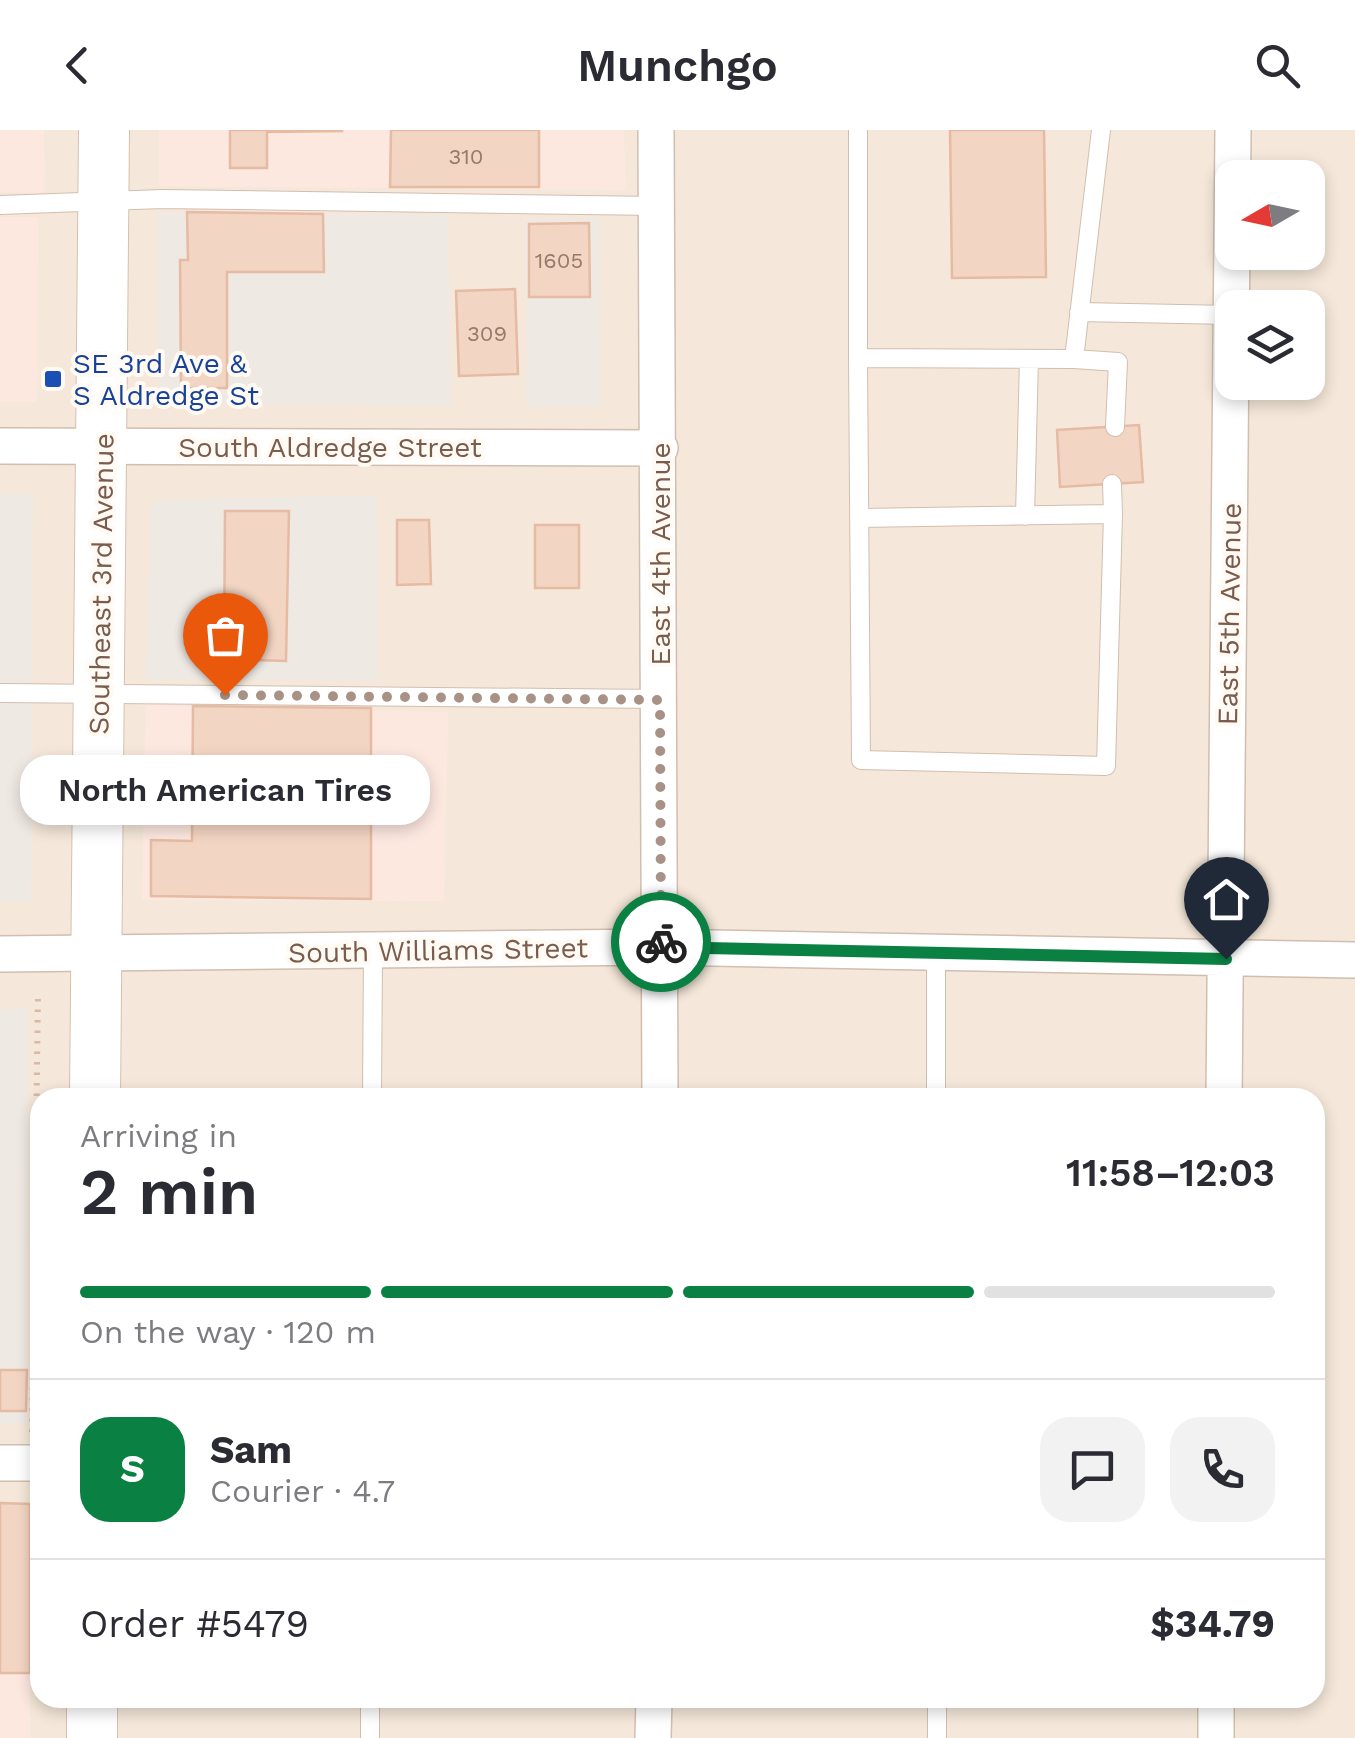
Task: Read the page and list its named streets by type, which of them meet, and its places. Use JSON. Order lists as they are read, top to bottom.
{
  "streets": {
    "main road": ["Southeast 3rd Avenue"],
    "street": [
      "South Aldredge Street",
      "East 4th Avenue",
      "East 5th Avenue",
      "South Williams Street"
    ]
  },
  "crossings": [
    ["South Aldredge Street", "East 4th Avenue"],
    ["South Aldredge Street", "Southeast 3rd Avenue"],
    ["East 4th Avenue", "South Williams Street"],
    ["Southeast 3rd Avenue", "South Williams Street"],
    ["East 5th Avenue", "South Williams Street"]
  ],
  "places": {
    "transit": ["SE 3rd Ave & S Aldredge St"],
    "other": ["North American Tires"]
  },
  "house_numbers": ["310", "1605", "309"],
  "north": "left",
  "page": {
    "header": "Munchgo",
    "bubble": "North American Tires",
    "heading": ["2 min", "Arriving in", "11:58–12:03"],
    "panel": [
      "Sam",
      "Courier · 4.7",
      "Order #5479",
      "$34.79"
    ],
    "bar": "On the way · 120 m",
    "round": "S"
  }
}
